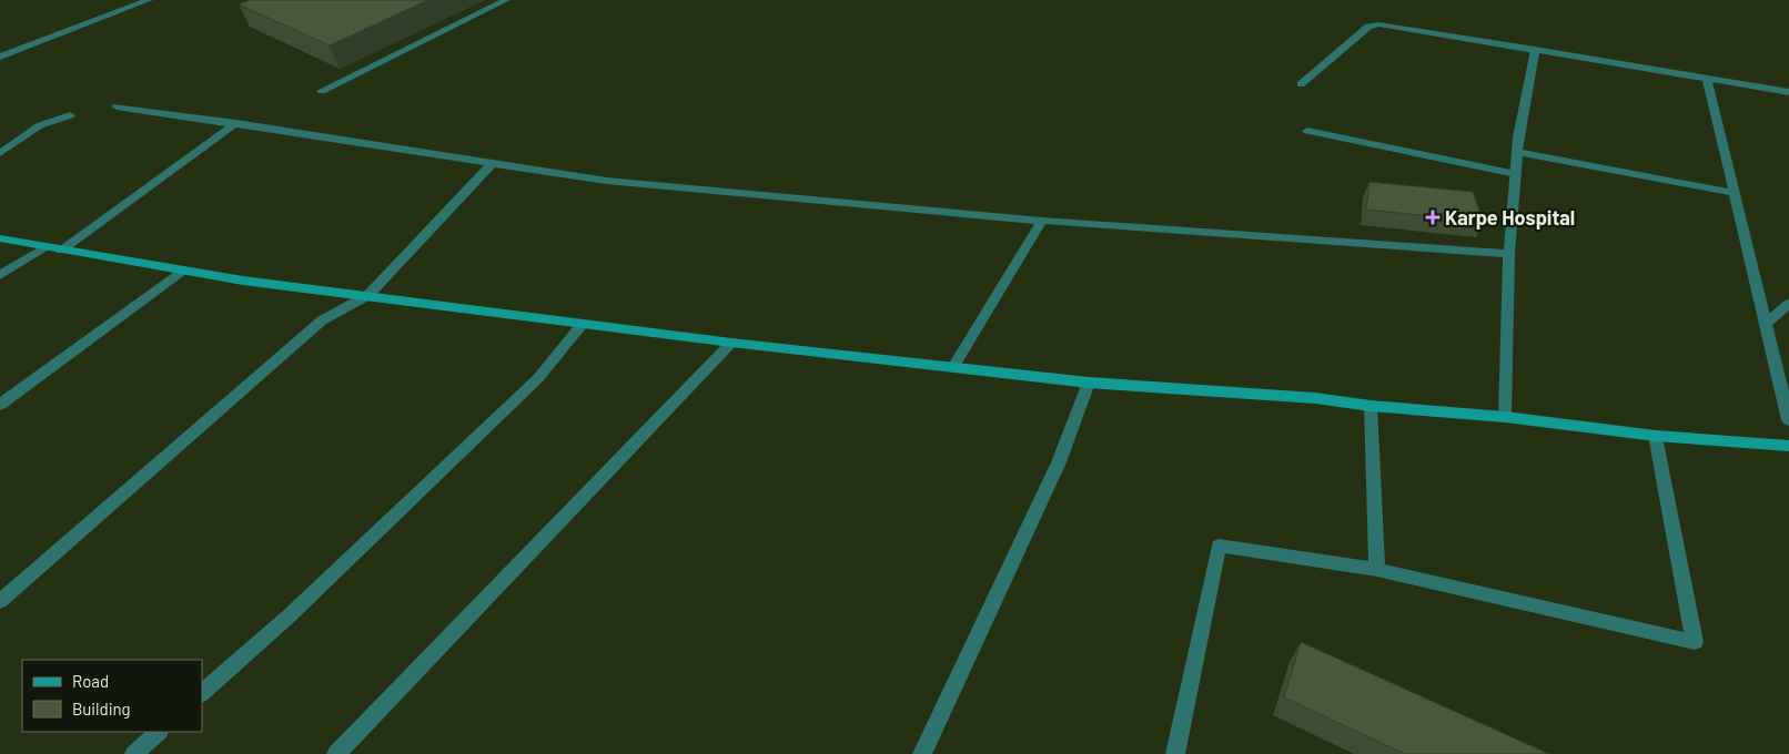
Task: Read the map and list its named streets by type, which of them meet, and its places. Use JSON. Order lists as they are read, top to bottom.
{
  "places": {
    "health": ["Karpe Hospital"]
  },
  "legend": ["Road", "Building"]
}
